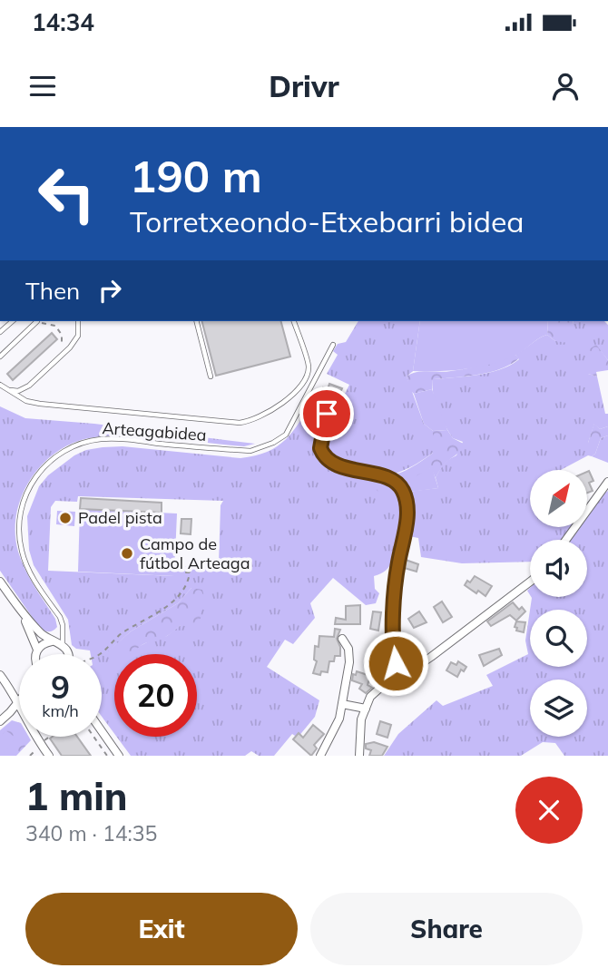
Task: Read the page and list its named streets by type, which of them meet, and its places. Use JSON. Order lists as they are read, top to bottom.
{
  "streets": {
    "lane": ["Arteagabidea"]
  },
  "places": ["Padel pista", "Campo de fútbol Arteaga"],
  "north": "top right",
  "page": {
    "status": "14:34",
    "header": "Drivr",
    "turn": ["190 m", "Torretxeondo-Etxebarri bidea"],
    "then": "Then",
    "speed": "9 km/h",
    "limit": "20",
    "heading": ["1 min", "340 m · 14:35"],
    "buttons": ["Exit", "Share"]
  }
}
